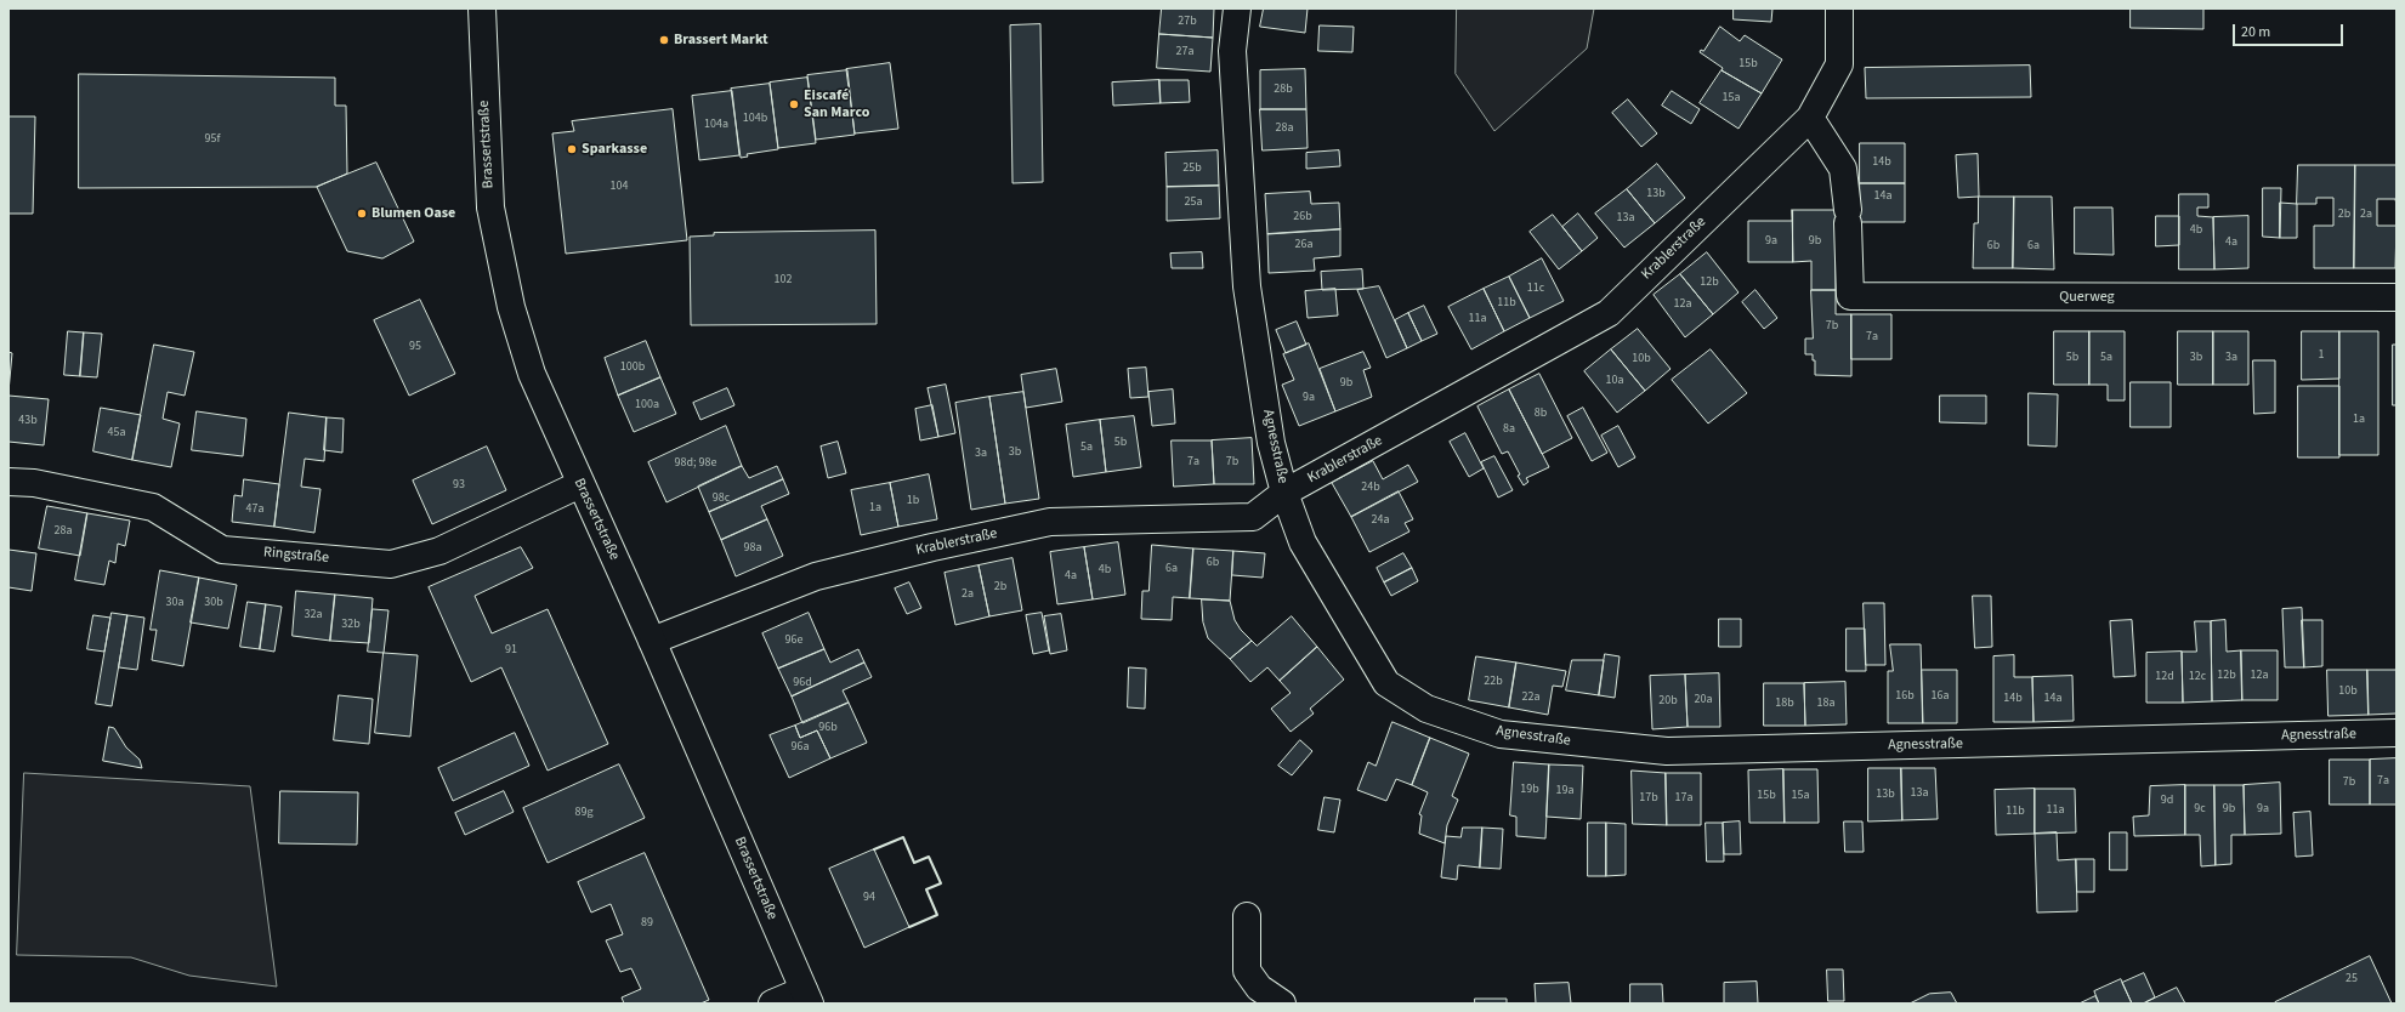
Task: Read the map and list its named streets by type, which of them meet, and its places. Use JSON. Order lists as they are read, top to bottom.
{
  "streets": {
    "street": [
      "Brassertstraße",
      "Krablerstraße",
      "Querweg",
      "Agnesstraße",
      "Ringstraße"
    ]
  },
  "crossings": [
    ["Brassertstraße", "Krablerstraße"],
    ["Brassertstraße", "Ringstraße"],
    ["Krablerstraße", "Querweg"],
    ["Krablerstraße", "Agnesstraße"]
  ],
  "places": [
    "Brassert Markt",
    "Eiscafé San Marco",
    "Sparkasse",
    "Blumen Oase"
  ],
  "house_numbers": [
    "27b",
    "27a",
    "15b",
    "28b",
    "15a",
    "104b",
    "104a",
    "28a",
    "95f",
    "14b",
    "25b",
    "104",
    "13b",
    "14a",
    "25a",
    "2b",
    "2a",
    "26b",
    "13a",
    "4b",
    "9a",
    "9b",
    "4a",
    "26a",
    "6b",
    "6a",
    "102",
    "12b",
    "11c",
    "11b",
    "12a",
    "11a",
    "7b",
    "7a",
    "95",
    "1",
    "5b",
    "5a",
    "3b",
    "3a",
    "10b",
    "100b",
    "10a",
    "9b",
    "9a",
    "100a",
    "8b",
    "1a",
    "43b",
    "8a",
    "45a",
    "5b",
    "5a",
    "3b",
    "3a",
    "7a",
    "7b",
    "98d; 98e",
    "93",
    "24b",
    "98c",
    "1b",
    "1a",
    "47a",
    "24a",
    "28a",
    "98a",
    "6b",
    "6a",
    "4b",
    "4a",
    "2b",
    "2a",
    "30a",
    "30b",
    "32a",
    "32b",
    "96e",
    "91",
    "12b",
    "12a",
    "12d",
    "12c",
    "22b",
    "96d",
    "10b",
    "16b",
    "16a",
    "22a",
    "14b",
    "14a",
    "20a",
    "20b",
    "18b",
    "18a",
    "96b",
    "96a",
    "7a",
    "7b",
    "19b",
    "19a",
    "13a",
    "13b",
    "15b",
    "15a",
    "17b",
    "17a",
    "9d",
    "9c",
    "9b",
    "9a",
    "11a",
    "11b",
    "89g",
    "94",
    "89",
    "25"
  ],
  "scale_bar": "20 m"
}
